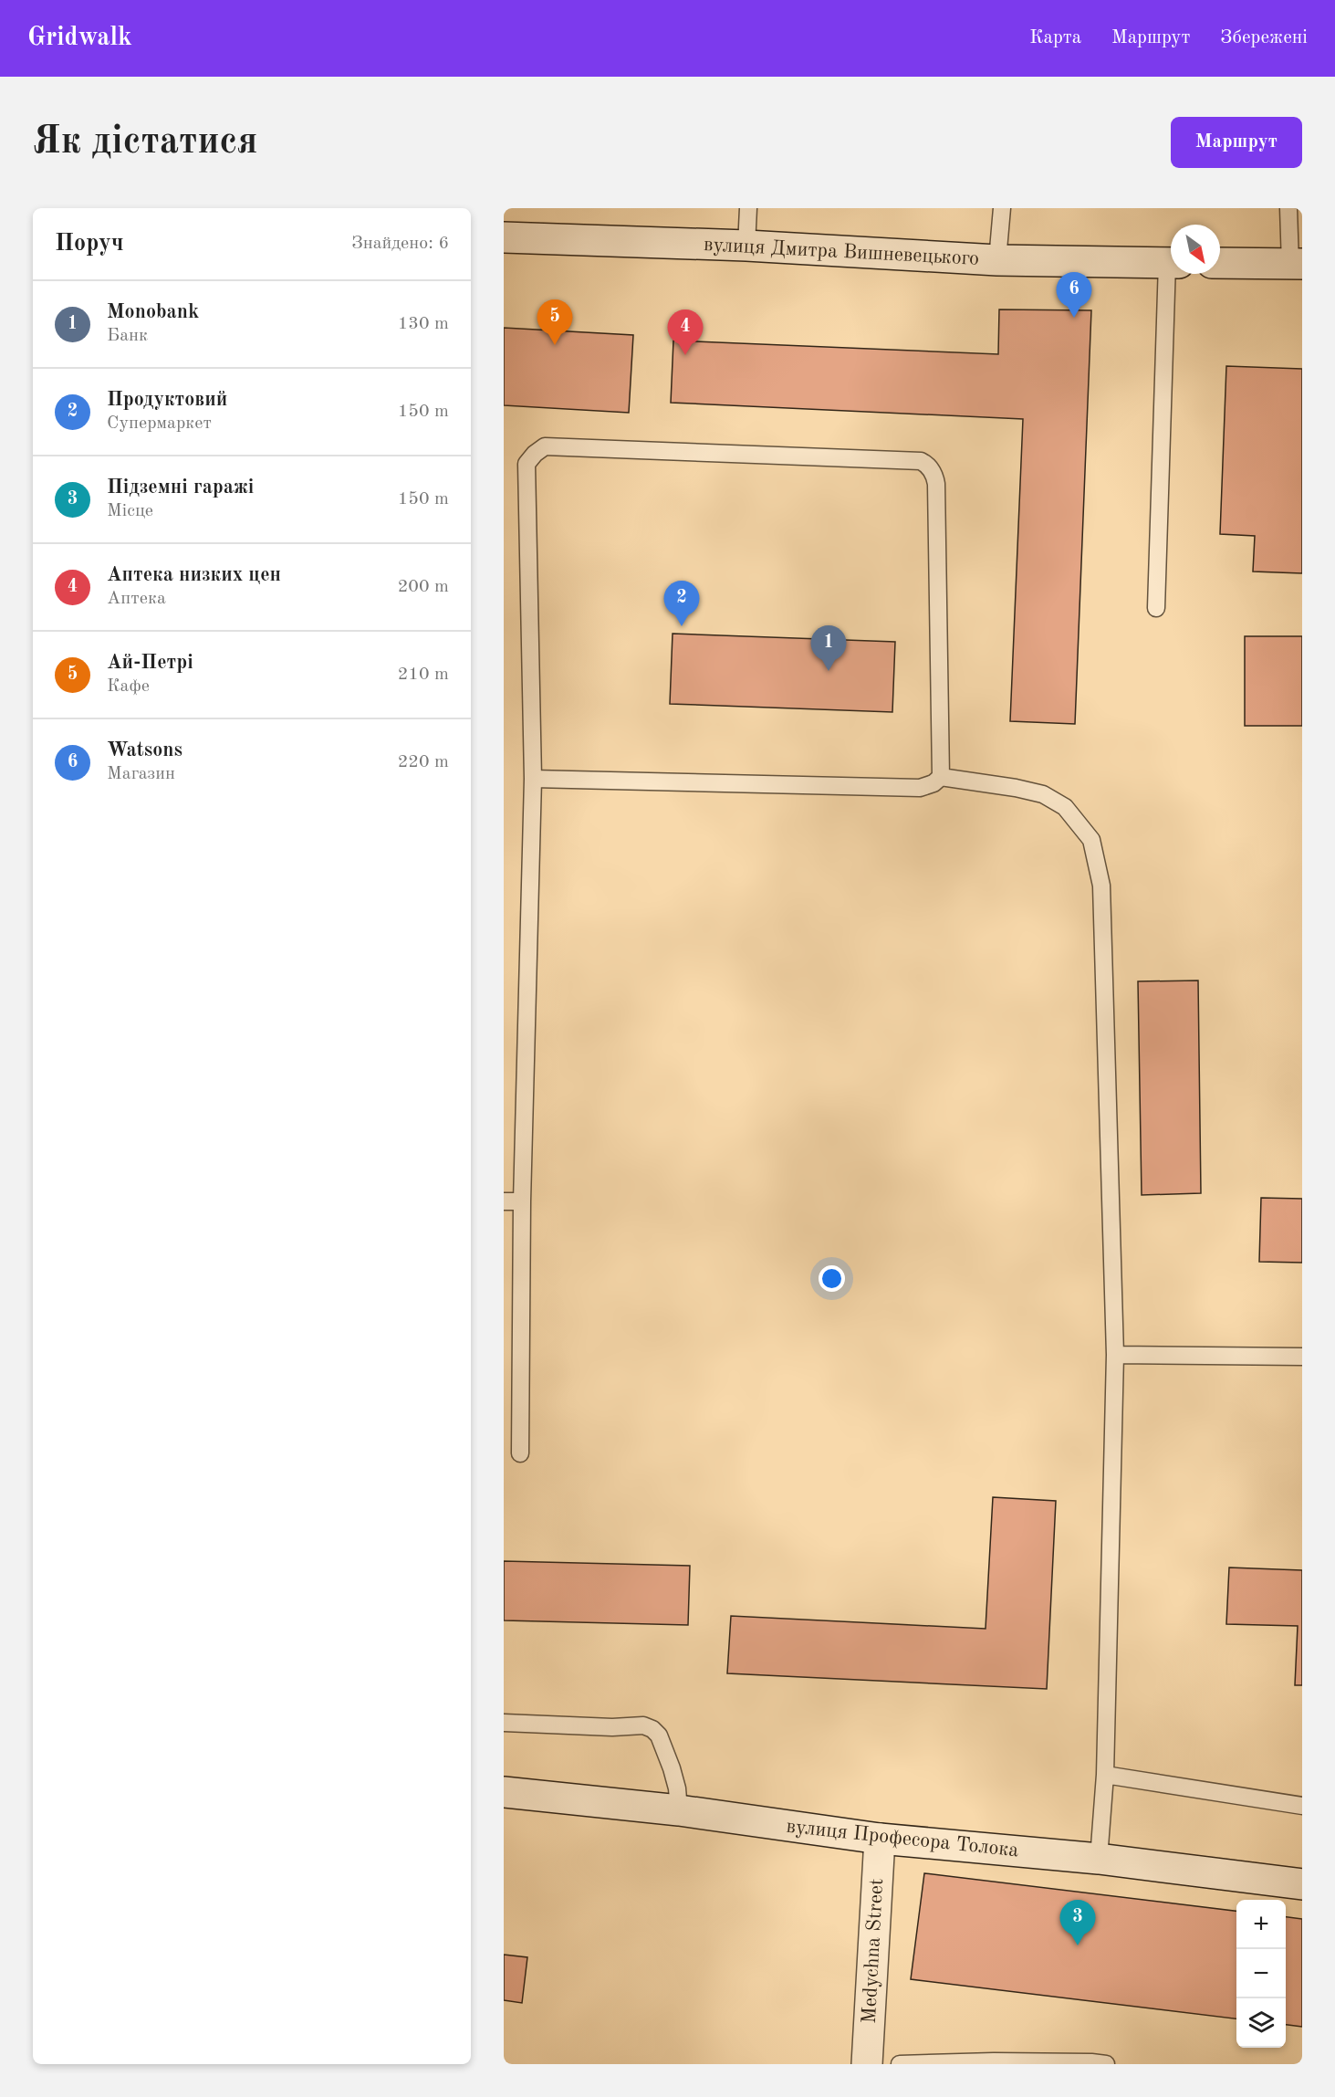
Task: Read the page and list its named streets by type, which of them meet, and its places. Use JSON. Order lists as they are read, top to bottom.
{
  "streets": {
    "street": ["вулиця Дмитра Вишневецького", "вулиця Професора Толока", "Medychna Street"]
  },
  "crossings": [
    ["вулиця Професора Толока", "Medychna Street"]
  ],
  "north": "bottom right",
  "page": {
    "header": "Gridwalk",
    "nav": ["Карта", "Маршрут", "Збережені"],
    "buttons": "Маршрут",
    "title": "Як дістатися",
    "heading": ["Поруч", "Знайдено: 6"],
    "pins": [
      "6",
      "5",
      "4",
      "2",
      "1",
      "3"
    ],
    "list": [
      {
        "mark": "1",
        "name": "Monobank",
        "note": "Банк",
        "value": "130 m"
      },
      {
        "mark": "2",
        "name": "Продуктовий",
        "note": "Супермаркет",
        "value": "150 m"
      },
      {
        "mark": "3",
        "name": "Підземні гаражі",
        "note": "Місце",
        "value": "150 m"
      },
      {
        "mark": "4",
        "name": "Аптека низких цен",
        "note": "Аптека",
        "value": "200 m"
      },
      {
        "mark": "5",
        "name": "Ай-Петрі",
        "note": "Кафе",
        "value": "210 m"
      },
      {
        "mark": "6",
        "name": "Watsons",
        "note": "Магазин",
        "value": "220 m"
      }
    ],
    "map_buttons": ["+", "−"]
  }
}
